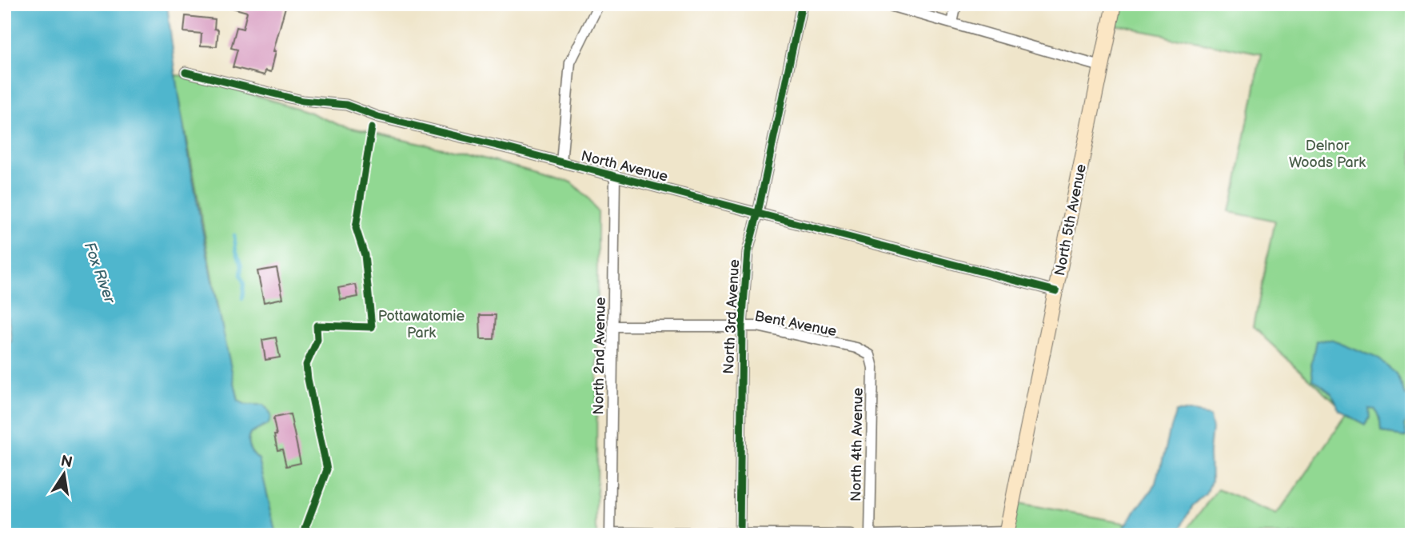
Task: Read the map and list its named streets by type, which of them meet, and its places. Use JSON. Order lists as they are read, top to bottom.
{
  "streets": {
    "main road": ["North 5th Avenue"],
    "street": [
      "North Avenue",
      "North 3rd Avenue",
      "Bent Avenue",
      "North 2nd Avenue",
      "North 4th Avenue"
    ]
  },
  "crossings": [
    ["North Avenue", "North 5th Avenue"],
    ["North Avenue", "North 3rd Avenue"],
    ["North Avenue", "North 2nd Avenue"],
    ["North 3rd Avenue", "Bent Avenue"],
    ["Bent Avenue", "North 2nd Avenue"],
    ["Bent Avenue", "North 4th Avenue"]
  ],
  "water": ["Fox River"],
  "parks": ["Delnor Woods Park", "Pottawatomie Park"],
  "north": "top"
}
